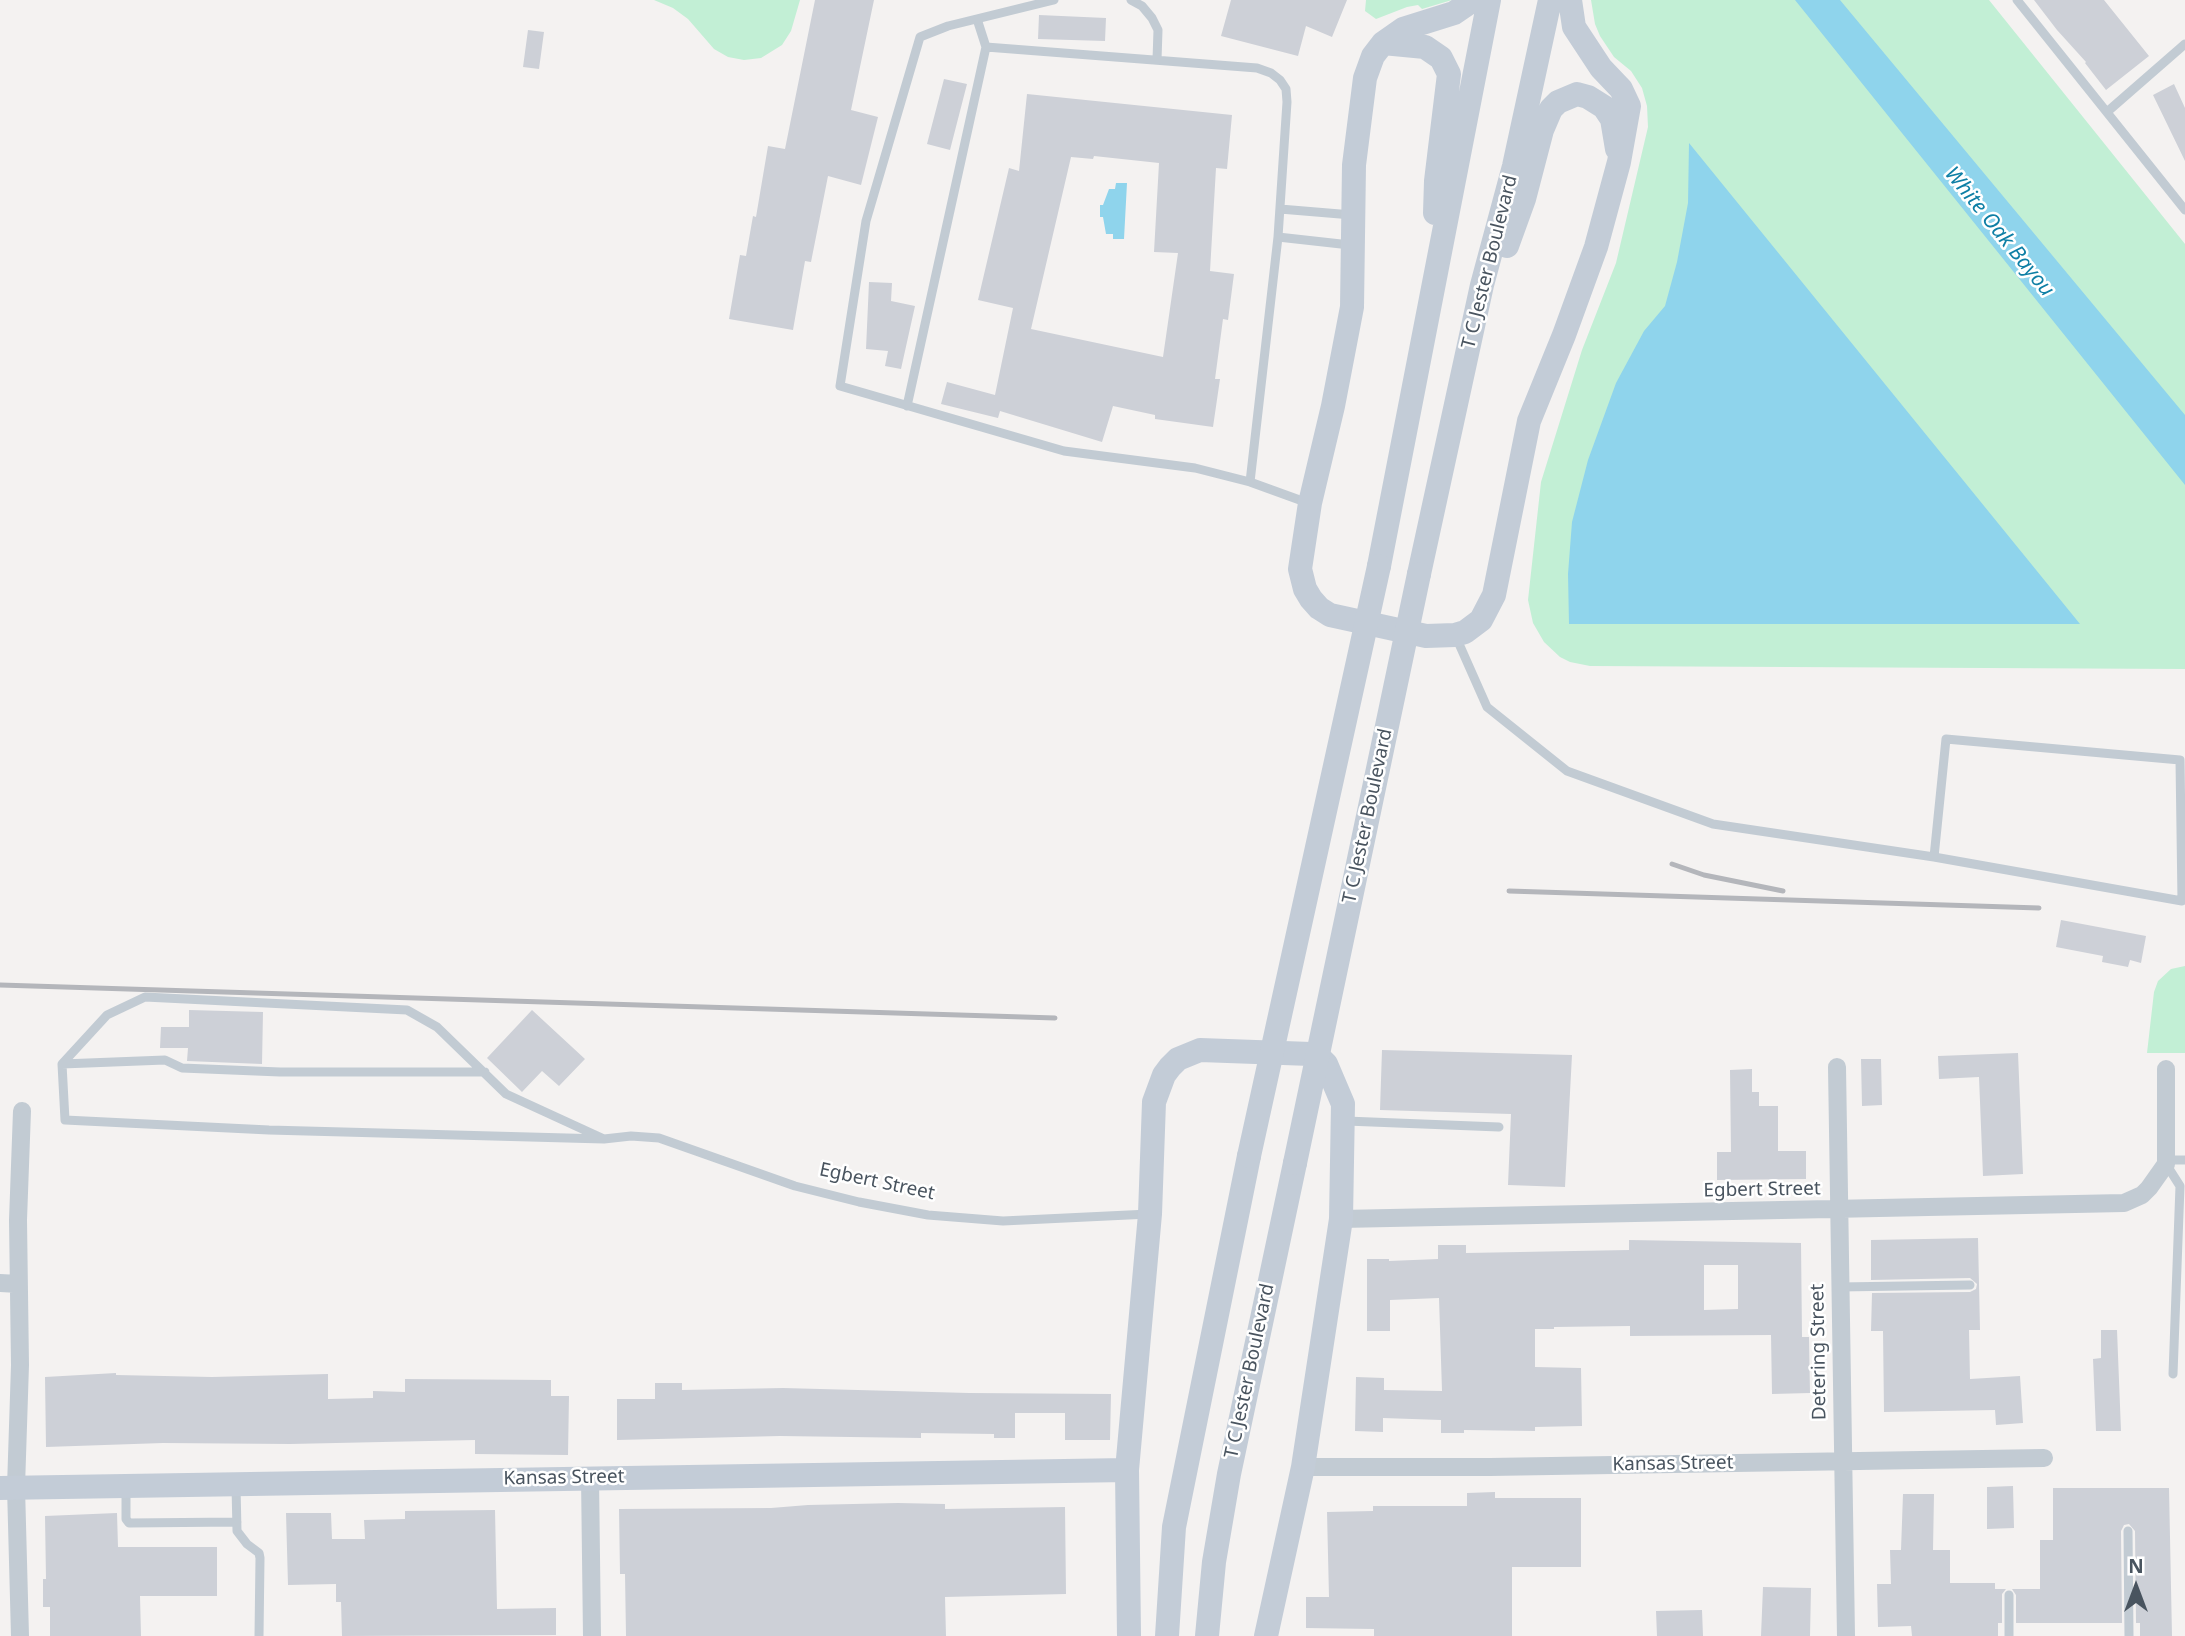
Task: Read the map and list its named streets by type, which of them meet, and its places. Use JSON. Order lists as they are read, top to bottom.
{
  "streets": {
    "main road": ["T C Jester Boulevard", "Kansas Street"],
    "street": ["Egbert Street", "Detering Street"]
  },
  "crossings": [
    ["Egbert Street", "Detering Street"],
    ["Detering Street", "Kansas Street"]
  ],
  "water": ["White Oak Bayou"],
  "north": "top"
}
